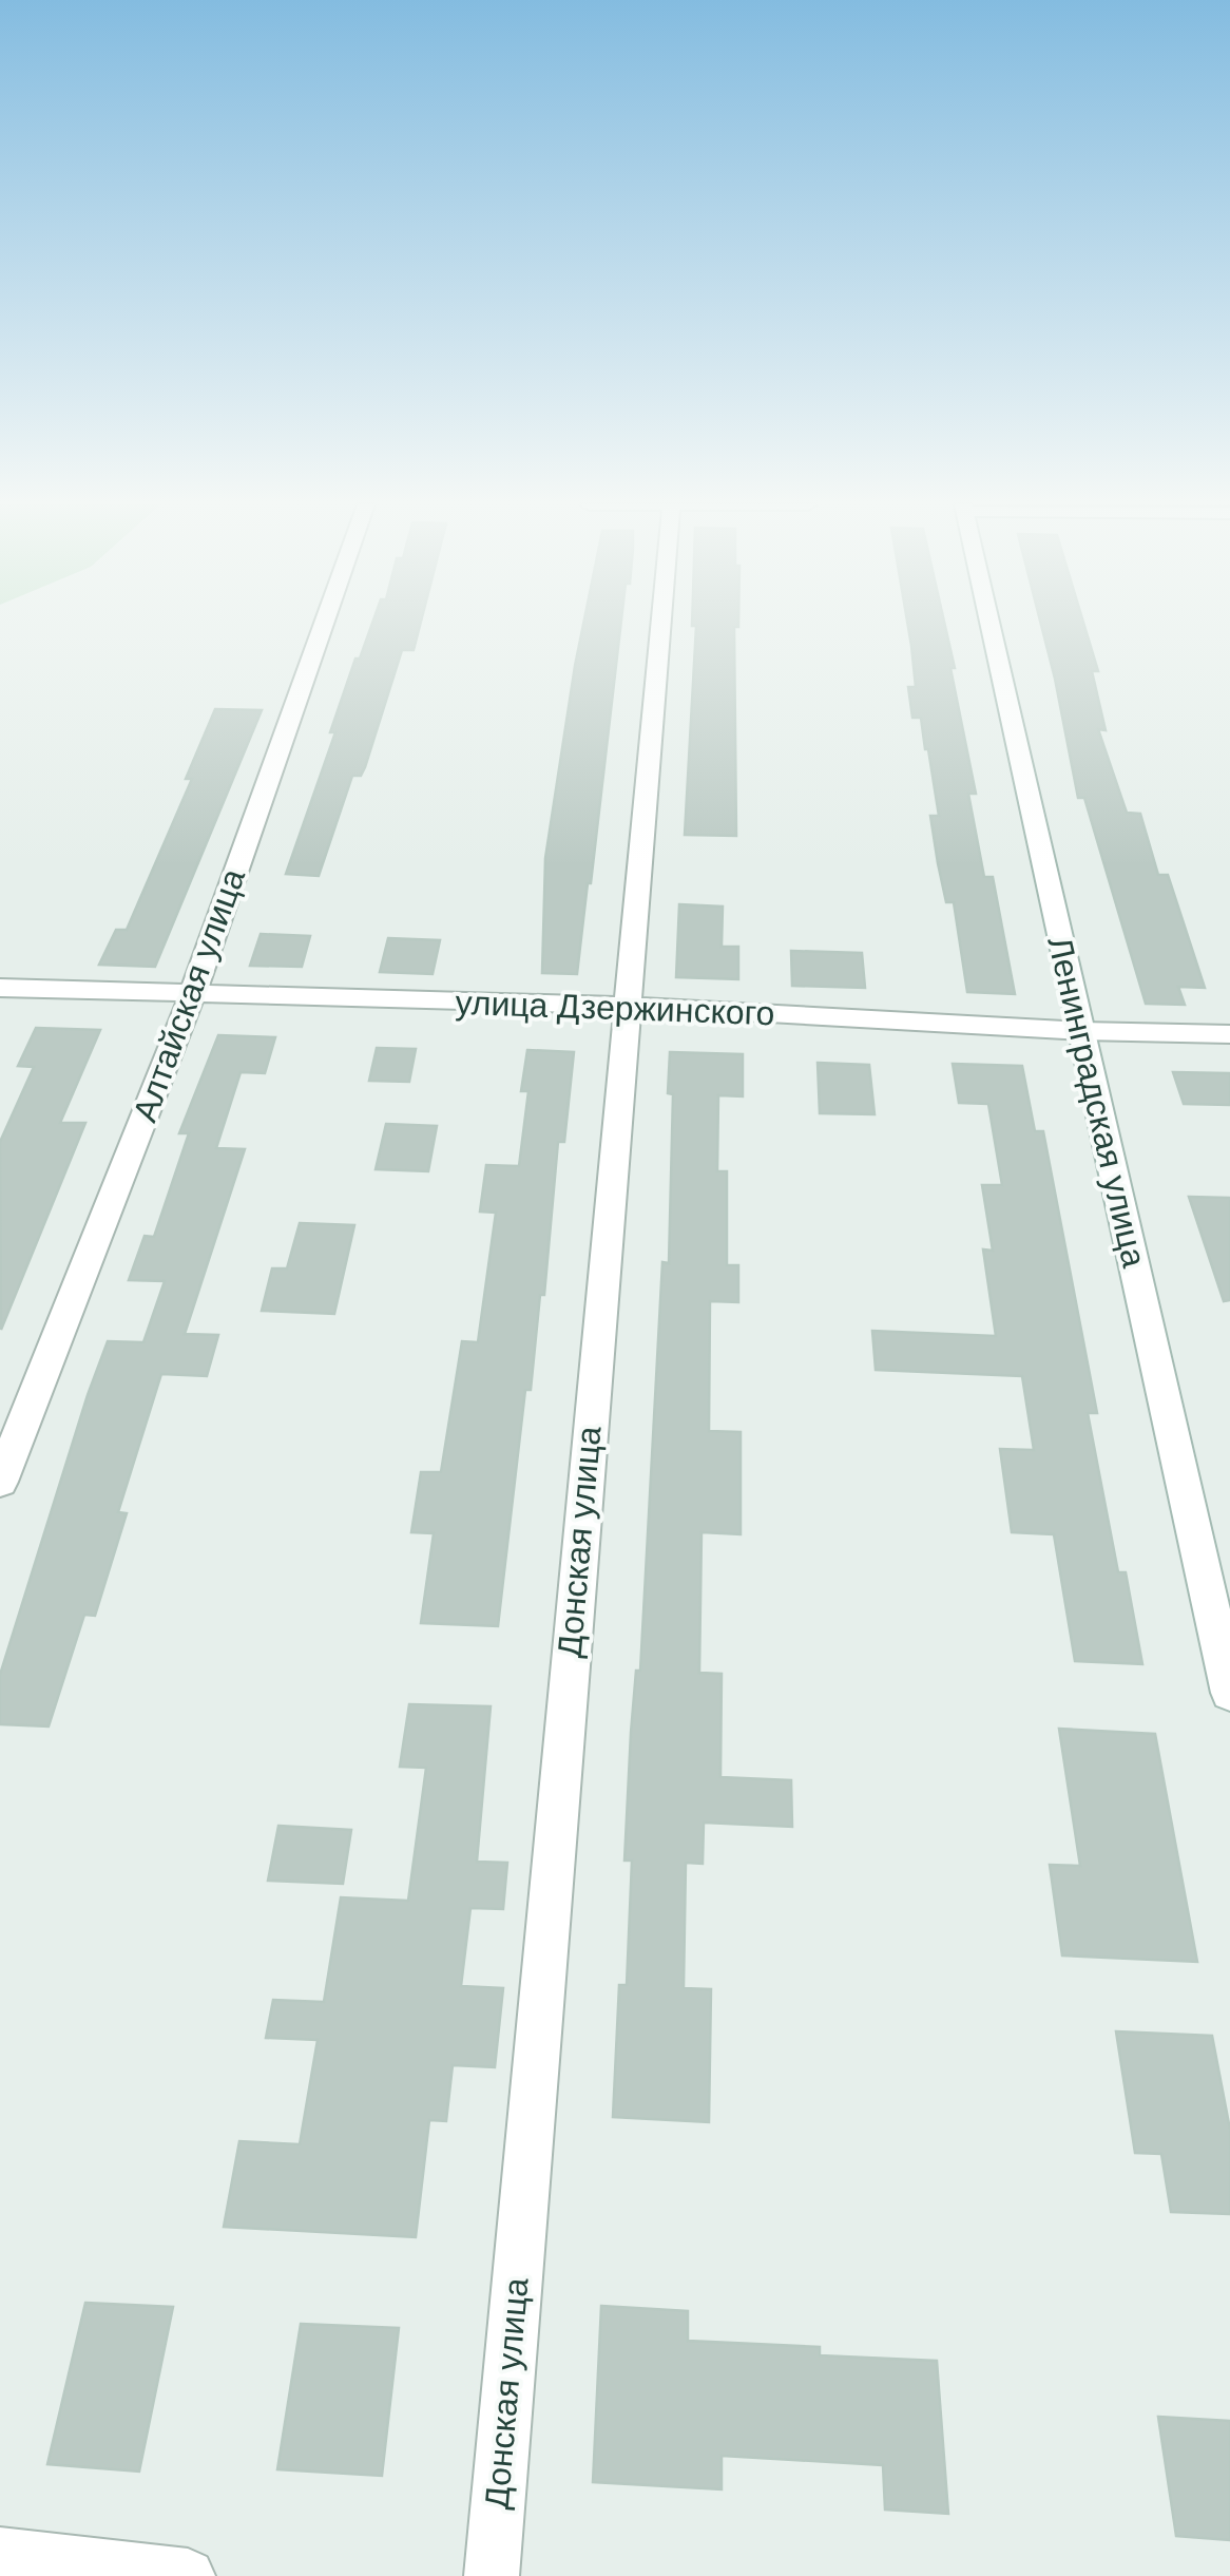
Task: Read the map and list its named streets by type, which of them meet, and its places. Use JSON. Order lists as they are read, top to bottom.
{
  "streets": {
    "street": [
      "Алтайская улица",
      "улица Дзержинского",
      "Ленинградская улица",
      "Донская улица"
    ]
  },
  "crossings": [
    ["Алтайская улица", "улица Дзержинского"],
    ["улица Дзержинского", "Ленинградская улица"],
    ["улица Дзержинского", "Донская улица"]
  ]
}
